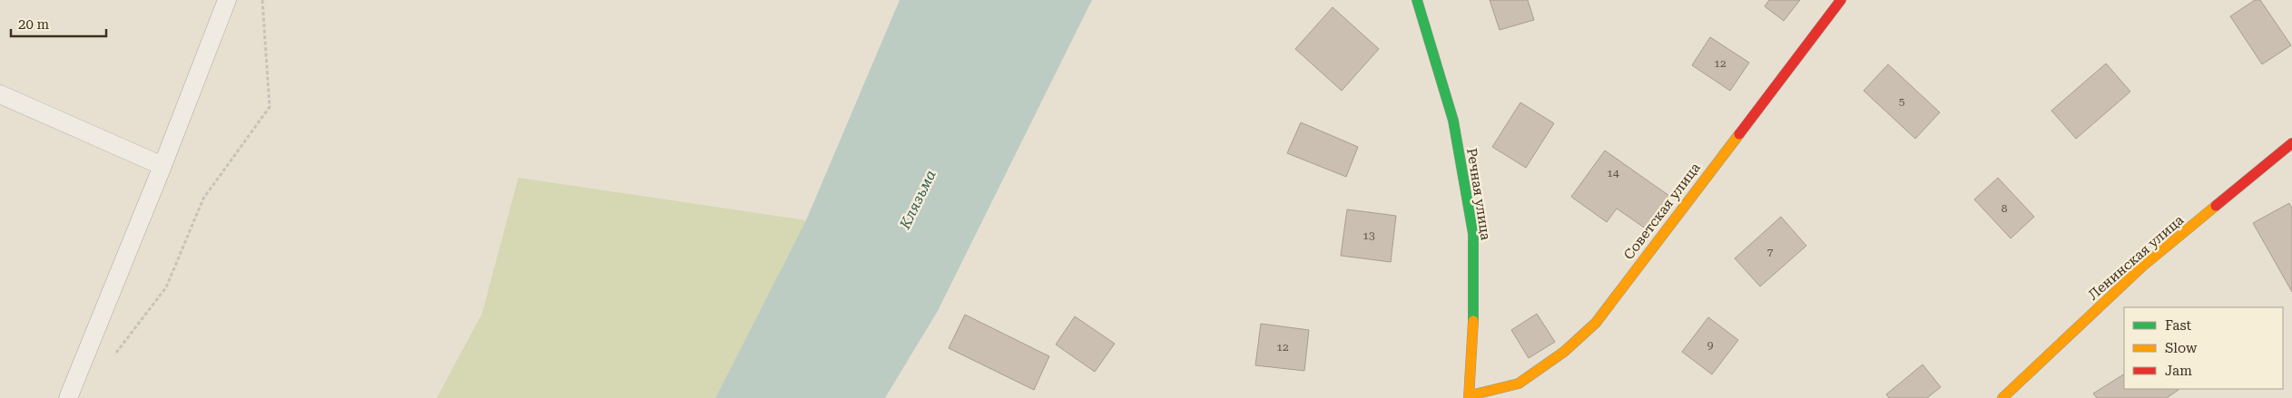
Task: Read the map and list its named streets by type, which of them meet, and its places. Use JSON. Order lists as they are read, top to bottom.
{
  "streets": {
    "street": ["Речная улица", "Советская улица", "Ленинская улица"]
  },
  "crossings": [
    ["Речная улица", "Советская улица"]
  ],
  "water": ["Клязьма"],
  "house_numbers": [
    "12",
    "5",
    "14",
    "8",
    "13",
    "7",
    "9",
    "12"
  ],
  "legend": ["Fast", "Slow", "Jam"],
  "scale_bar": "20 m"
}
